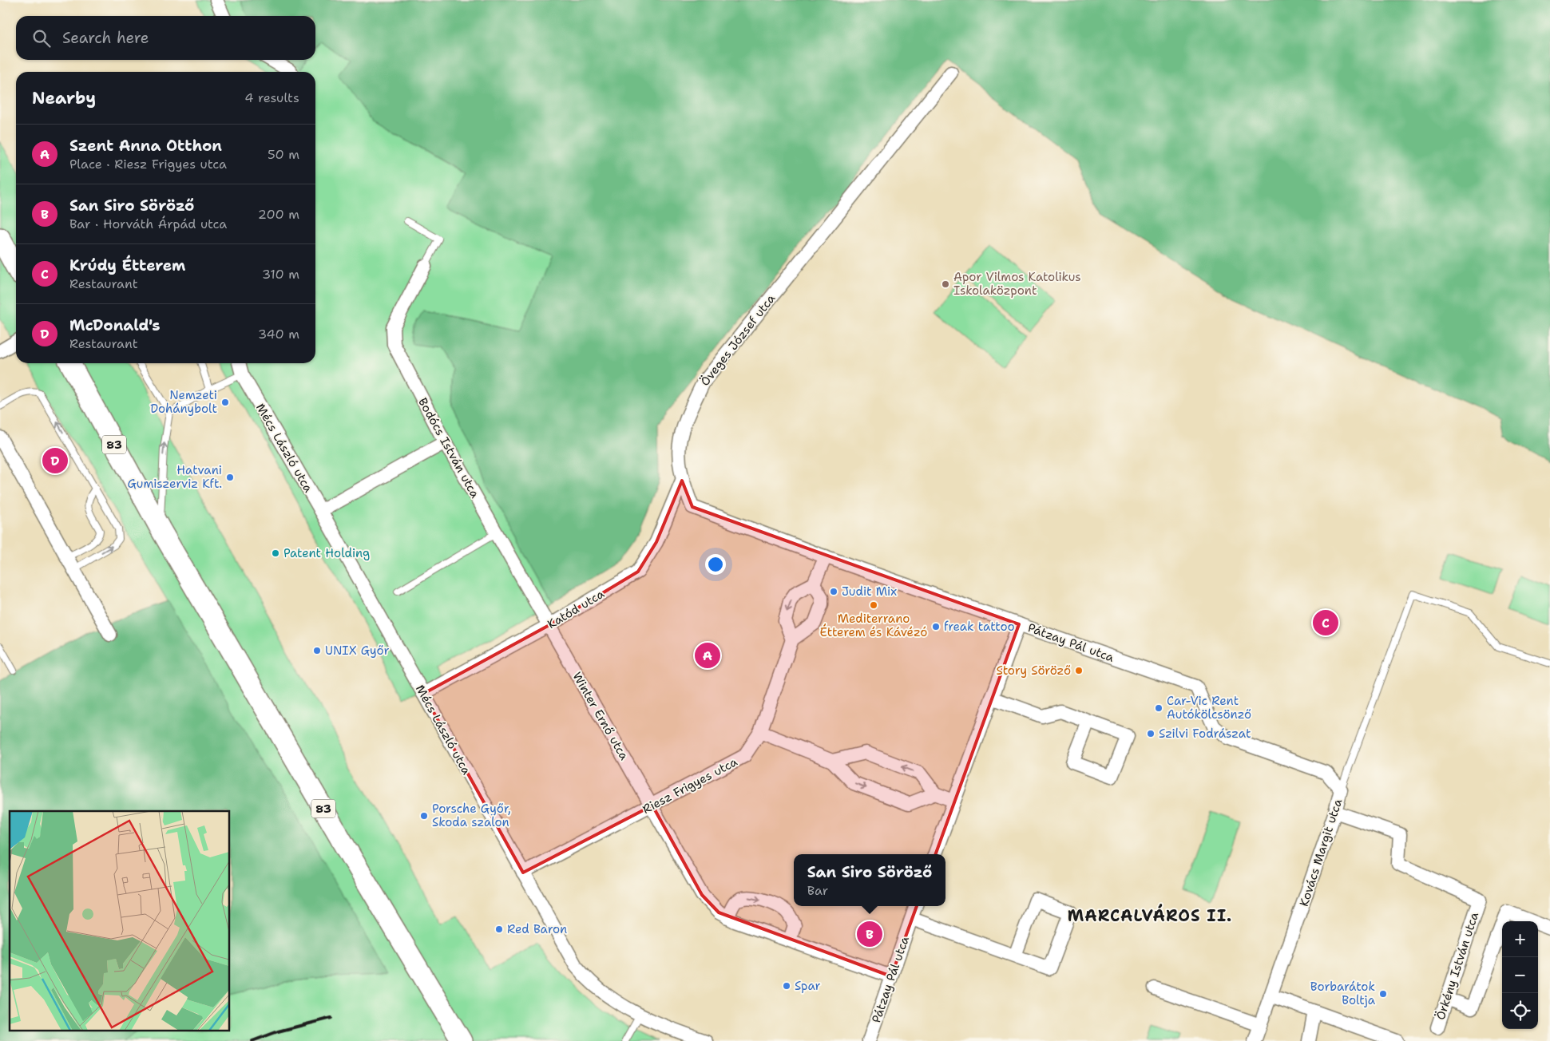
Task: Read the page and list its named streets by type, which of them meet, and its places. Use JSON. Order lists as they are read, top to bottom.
{
  "streets": {
    "main road": ["83"],
    "street": [
      "Öveges József utca",
      "Mécs László utca",
      "Bodócs István utca",
      "Katód utca",
      "Pátzay Pál utca",
      "Winter Ernő utca",
      "Riesz Frigyes utca",
      "Kovács Margit utca",
      "Örkény István utca"
    ]
  },
  "crossings": [
    ["Öveges József utca", "Katód utca"],
    ["Öveges József utca", "Pátzay Pál utca"],
    ["Mécs László utca", "Katód utca"],
    ["Mécs László utca", "Riesz Frigyes utca"],
    ["Bodócs István utca", "Katód utca"],
    ["Bodócs István utca", "Winter Ernő utca"],
    ["Katód utca", "Winter Ernő utca"],
    ["Pátzay Pál utca", "Kovács Margit utca"],
    ["Winter Ernő utca", "Riesz Frigyes utca"],
    ["Kovács Margit utca", "Örkény István utca"]
  ],
  "districts": ["MARCALVÁROS II."],
  "places": [
    "Apor Vilmos Katolikus Iskolaközpont",
    "Nemzeti Dohánybolt",
    "Hatvani Gumiszerviz Kft.",
    "Patent Holding",
    "Judit Mix",
    "Mediterrano Étterem és Kávézó",
    "freak tattoo",
    "UNIX Győr",
    "Story Söröző",
    "Car-Vic Rent Autókölcsönző",
    "Szilvi Fodrászat",
    "Porsche Győr, Skoda szalon",
    "Red Baron",
    "Spar",
    "Borbarátok Boltja"
  ],
  "page": {
    "search": "Search here",
    "heading": ["Nearby", "4 results"],
    "list": [
      {
        "mark": "A",
        "name": "Szent Anna Otthon",
        "note": "Place · Riesz Frigyes utca",
        "value": "50 m"
      },
      {
        "mark": "B",
        "name": "San Siro Söröző",
        "note": "Bar · Horváth Árpád utca",
        "value": "200 m"
      },
      {
        "mark": "C",
        "name": "Krúdy Étterem",
        "note": "Restaurant",
        "value": "310 m"
      },
      {
        "mark": "D",
        "name": "McDonald's",
        "note": "Restaurant",
        "value": "340 m"
      }
    ],
    "pins": [
      "D",
      "C",
      "A",
      "B"
    ],
    "popup": ["San Siro Söröző", "Bar"],
    "map_buttons": ["+", "−"]
  }
}
